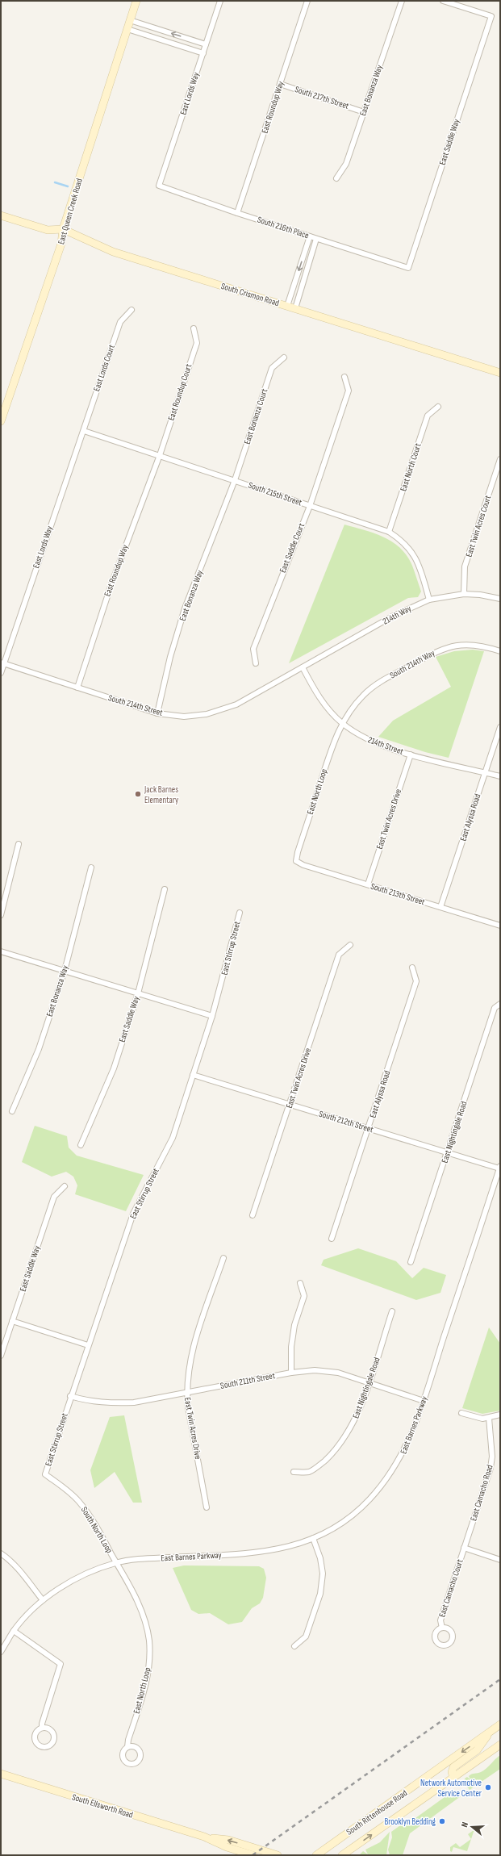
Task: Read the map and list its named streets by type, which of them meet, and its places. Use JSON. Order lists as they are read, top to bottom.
{
  "streets": {
    "main road": [
      "East Queen Creek Road",
      "South Crismon Road",
      "South Ellsworth Road",
      "South Rittenhouse Road"
    ],
    "street": [
      "East Bonanza Way",
      "East Lords Way",
      "South 217th Street",
      "East Roundup Way",
      "East Saddle Way",
      "South 216th Place",
      "East Lords Court",
      "East Roundup Court",
      "East Bonanza Court",
      "East North Court",
      "South 215th Street",
      "East Twin Acres Court",
      "East Saddle Court",
      "214th Way",
      "South 214th Way",
      "South 214th Street",
      "214th Street",
      "East North Loop",
      "East Alyssa Road",
      "East Twin Acres Drive",
      "South 213th Street",
      "East Stirrup Street",
      "South 212th Street",
      "East Nightingale Road",
      "South 211th Street",
      "East Barnes Parkway",
      "East Camacho Road",
      "South North Loop",
      "East Camacho Court"
    ]
  },
  "crossings": [
    ["East Bonanza Way", "South 217th Street"],
    ["East Bonanza Way", "East Bonanza Court"],
    ["East Bonanza Way", "South 215th Street"],
    ["East Bonanza Way", "South 214th Street"],
    ["East Lords Way", "South 216th Place"],
    ["East Lords Way", "East Lords Court"],
    ["East Lords Way", "South 215th Street"],
    ["East Lords Way", "South 214th Street"],
    ["South 217th Street", "East Roundup Way"],
    ["East Roundup Way", "South 216th Place"],
    ["East Roundup Way", "East Roundup Court"],
    ["East Roundup Way", "South 215th Street"],
    ["East Roundup Way", "South 214th Street"],
    ["East Saddle Way", "South 216th Place"],
    ["East Queen Creek Road", "South Crismon Road"],
    ["East Lords Court", "South 215th Street"],
    ["East Roundup Court", "South 215th Street"],
    ["East Bonanza Court", "South 215th Street"],
    ["East North Court", "South 215th Street"],
    ["South 215th Street", "East Saddle Court"],
    ["South 215th Street", "214th Way"],
    ["East Twin Acres Court", "214th Way"],
    ["214th Way", "South 214th Street"],
    ["214th Way", "214th Street"],
    ["South 214th Way", "214th Street"],
    ["South 214th Way", "East North Loop"],
    ["South 214th Street", "214th Street"],
    ["214th Street", "East North Loop"],
    ["214th Street", "East Alyssa Road"],
    ["214th Street", "East Twin Acres Drive"],
    ["East North Loop", "South 213th Street"],
    ["East North Loop", "East Barnes Parkway"],
    ["East North Loop", "South North Loop"],
    ["East Alyssa Road", "South 213th Street"],
    ["East Alyssa Road", "South 212th Street"],
    ["East Twin Acres Drive", "South 213th Street"],
    ["East Twin Acres Drive", "South 212th Street"],
    ["East Twin Acres Drive", "South 211th Street"],
    ["East Stirrup Street", "South 212th Street"],
    ["East Stirrup Street", "South 211th Street"],
    ["East Stirrup Street", "South North Loop"],
    ["South 212th Street", "East Nightingale Road"],
    ["South 212th Street", "East Barnes Parkway"],
    ["East Nightingale Road", "South 211th Street"],
    ["South 211th Street", "East Barnes Parkway"],
    ["East Barnes Parkway", "South North Loop"],
    ["East Camacho Road", "East Camacho Court"]
  ],
  "places": ["Jack Barnes Elementary", "Network Automotive Service Center", "Brooklyn Bedding"],
  "north": "left"
}
